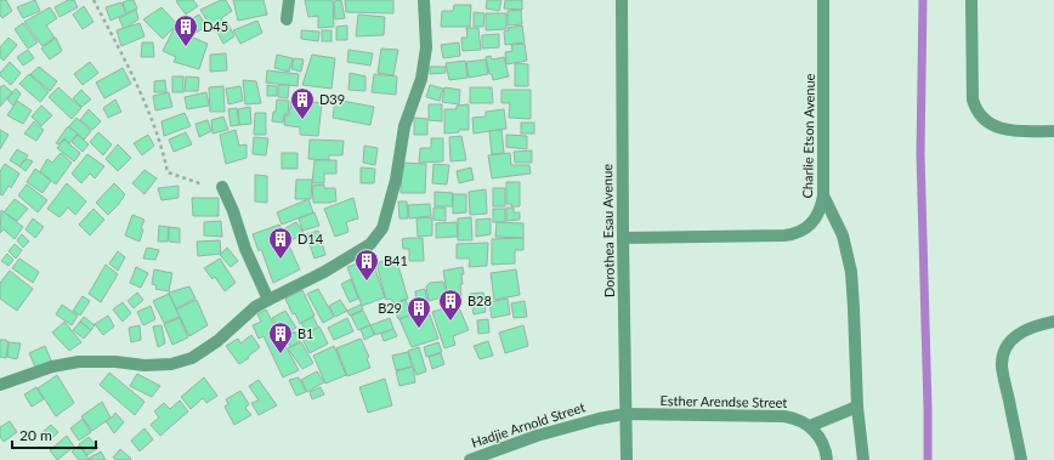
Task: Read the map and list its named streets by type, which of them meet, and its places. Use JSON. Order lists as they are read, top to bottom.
{
  "streets": {
    "street": [
      "Charlie Etson Avenue",
      "Dorothea Esau Avenue",
      "Esther Arendse Street",
      "Hadjie Arnold Street"
    ]
  },
  "crossings": [
    ["Charlie Etson Avenue", "Dorothea Esau Avenue"],
    ["Dorothea Esau Avenue", "Esther Arendse Street"],
    ["Dorothea Esau Avenue", "Hadjie Arnold Street"],
    ["Esther Arendse Street", "Hadjie Arnold Street"]
  ],
  "places": {
    "building": [
      "D45",
      "D39",
      "D14",
      "B41",
      "B28",
      "B29",
      "B1"
    ]
  },
  "scale_bar": "20 m"
}
